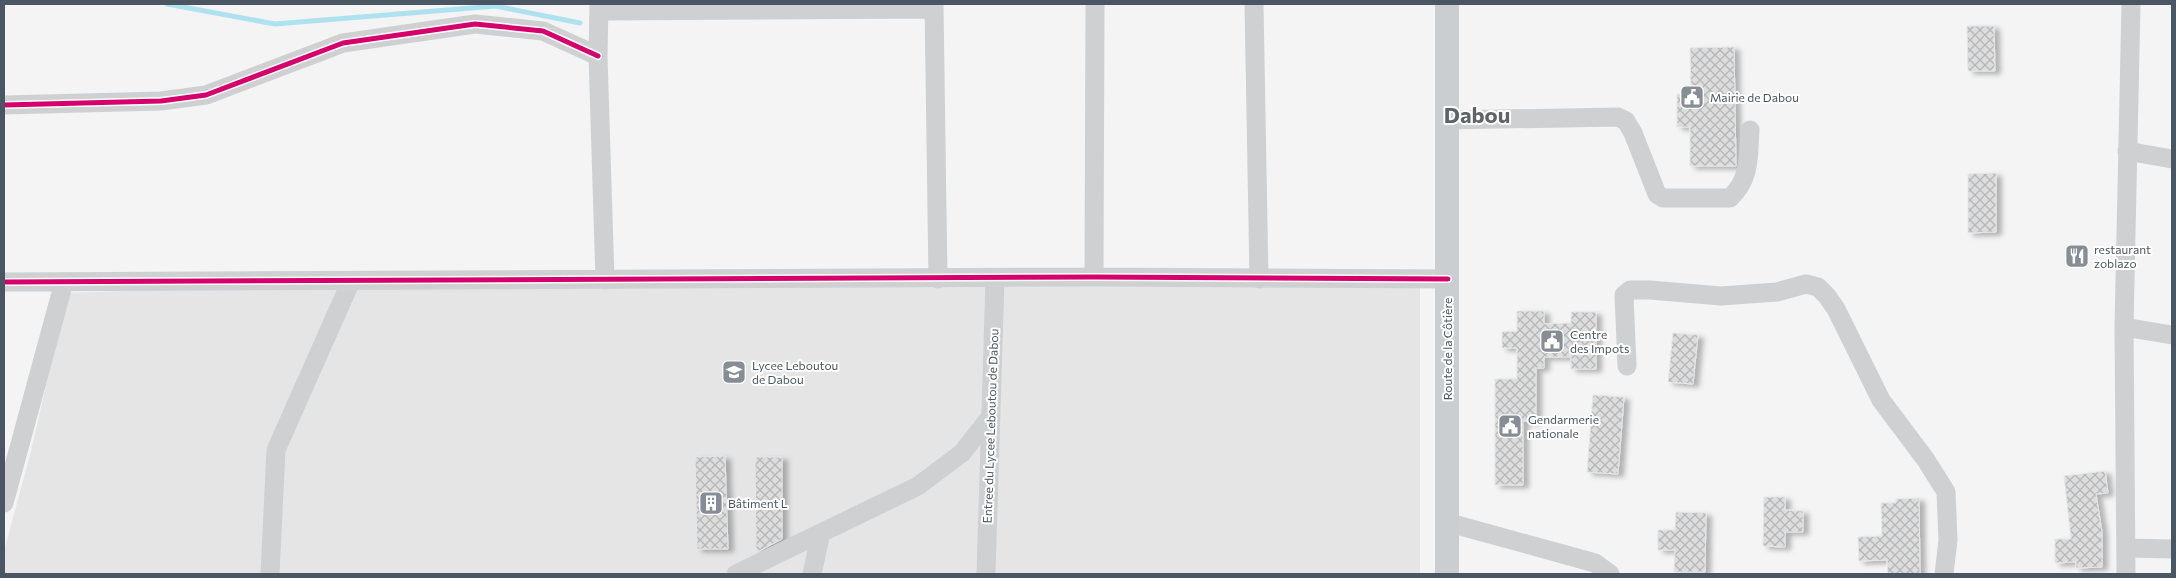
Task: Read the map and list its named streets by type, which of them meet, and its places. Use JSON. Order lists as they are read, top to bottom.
{
  "streets": {
    "main road": ["Route de la Côtière"],
    "street": ["Entree du Lycee Leboutou de Dabou"]
  },
  "districts": ["Dabou"],
  "places": {
    "public building": ["Mairie de Dabou", "Centre des Impots", "Gendarmerie nationale"],
    "restaurant": ["restaurant zoblazo"],
    "school or university": ["Lycee Leboutou de Dabou"],
    "building": ["Bâtiment L"]
  }
}
